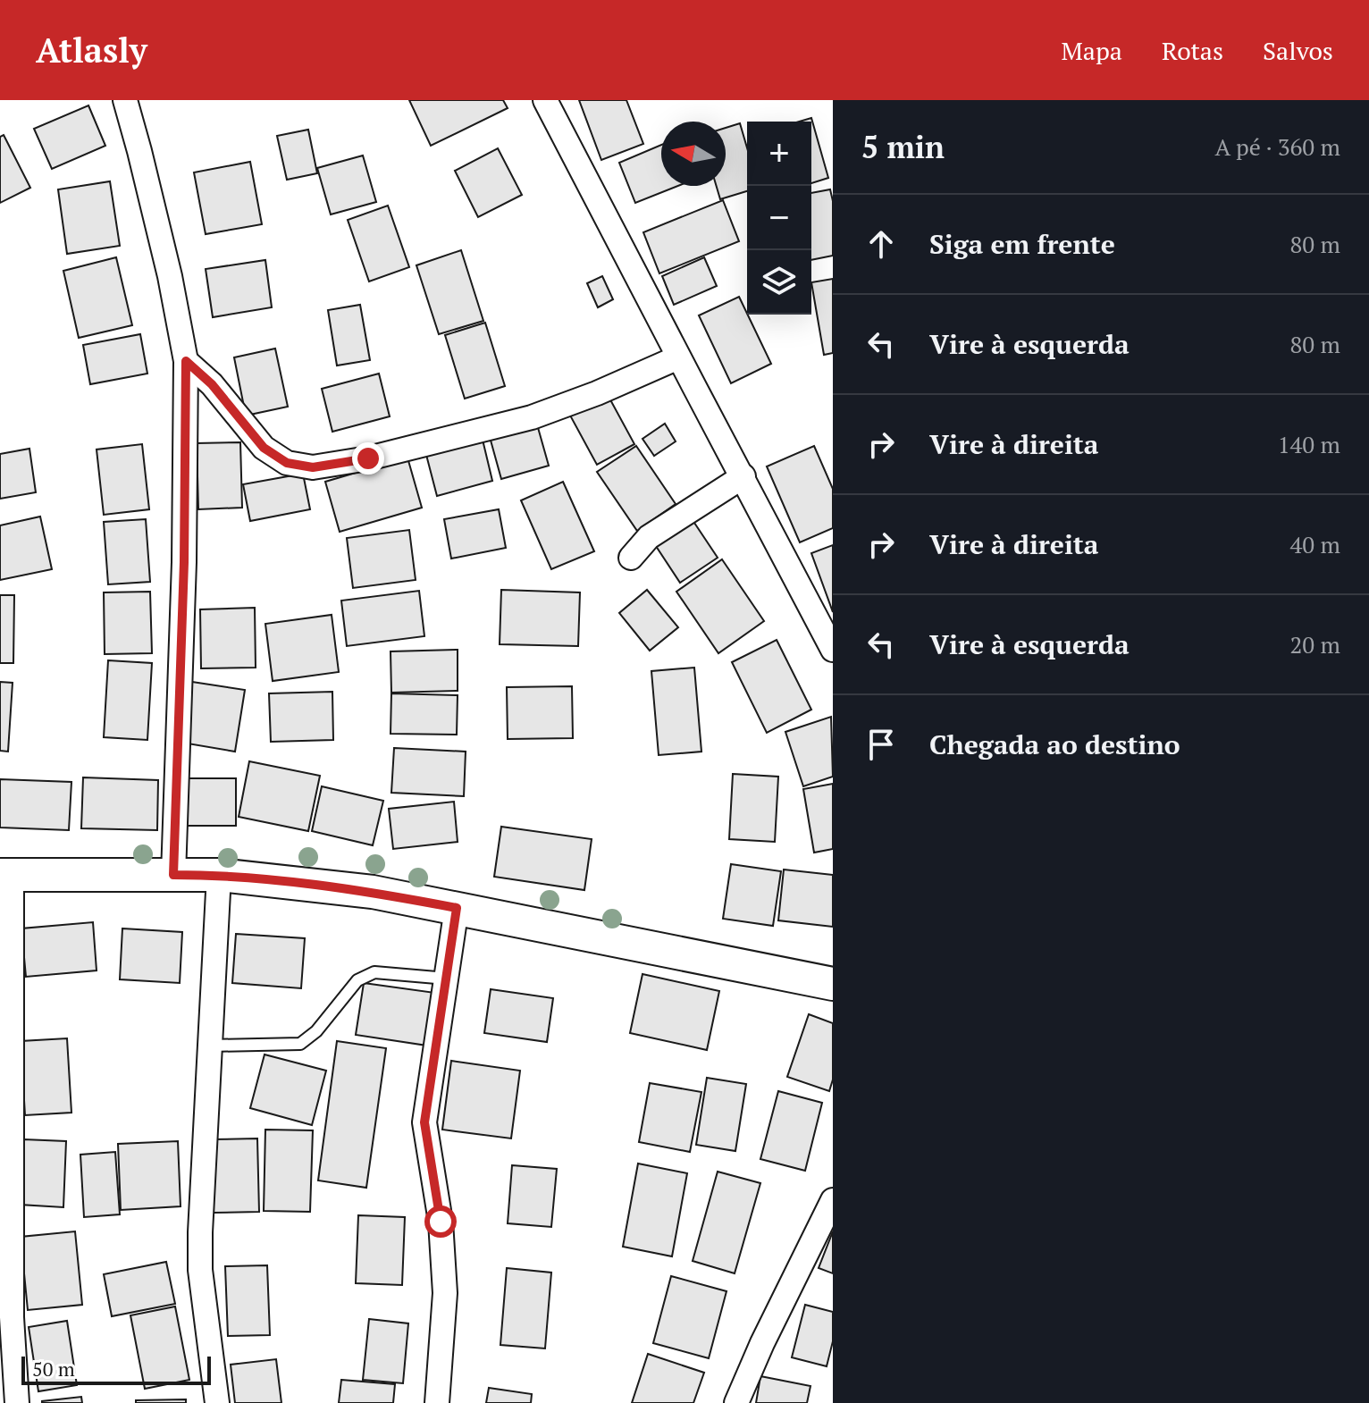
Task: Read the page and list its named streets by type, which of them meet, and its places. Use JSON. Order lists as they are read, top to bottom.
{
  "scale_bar": "50 m",
  "north": "left",
  "page": {
    "header": "Atlasly",
    "nav": ["Mapa", "Rotas", "Salvos"],
    "heading": ["5 min", "A pé · 360 m"],
    "map_buttons": ["+", "−"],
    "list": [
      ["Siga em frente", "80 m"],
      ["Vire à esquerda", "80 m"],
      ["Vire à direita", "140 m"],
      ["Vire à direita", "40 m"],
      ["Vire à esquerda", "20 m"],
      "Chegada ao destino"
    ],
    "scale": "50 m"
  }
}
